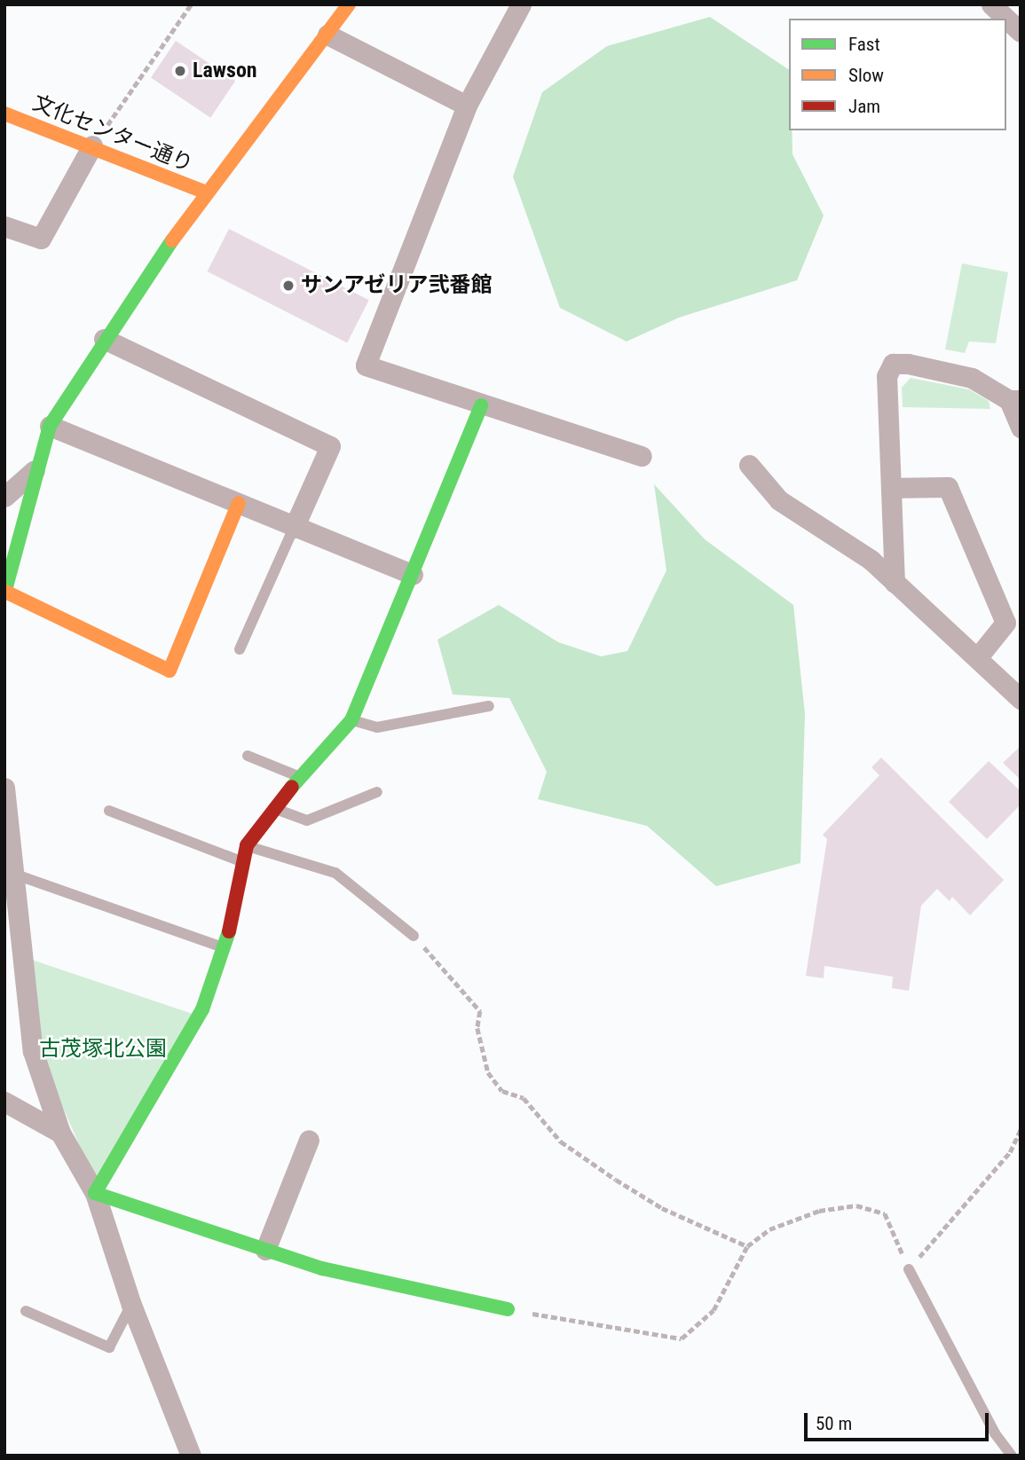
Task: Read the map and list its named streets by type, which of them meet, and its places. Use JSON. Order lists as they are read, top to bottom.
{
  "streets": {
    "street": ["文化センター通り"]
  },
  "parks": ["古茂塚北公園"],
  "places": ["Lawson", "サンアゼリア弐番館"],
  "legend": ["Fast", "Slow", "Jam"],
  "scale_bar": "50 m"
}
